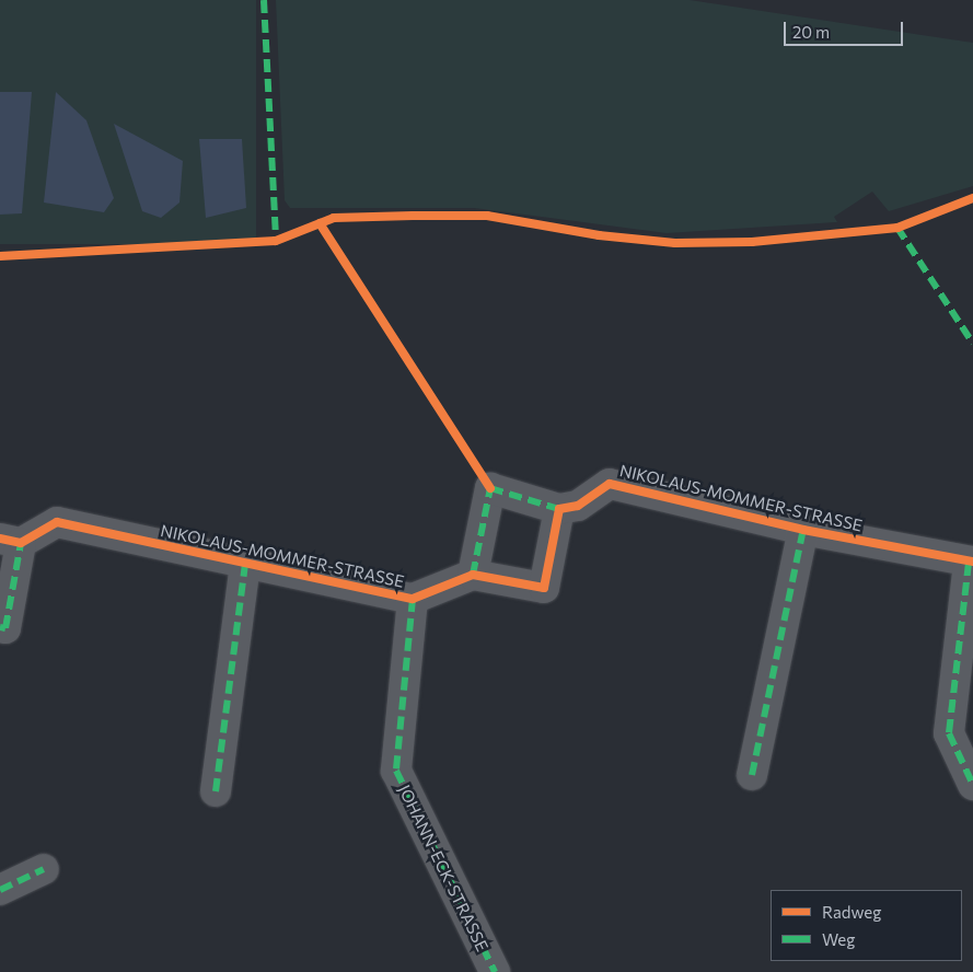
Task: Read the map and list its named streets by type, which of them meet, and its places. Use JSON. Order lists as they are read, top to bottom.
{
  "streets": {
    "street": ["NIKOLAUS-MOMMER-STRASSE", "JOHANN-ECK-STRASSE"]
  },
  "crossings": [
    ["NIKOLAUS-MOMMER-STRASSE", "JOHANN-ECK-STRASSE"]
  ],
  "legend": ["Radweg", "Weg"],
  "scale_bar": "20 m"
}
